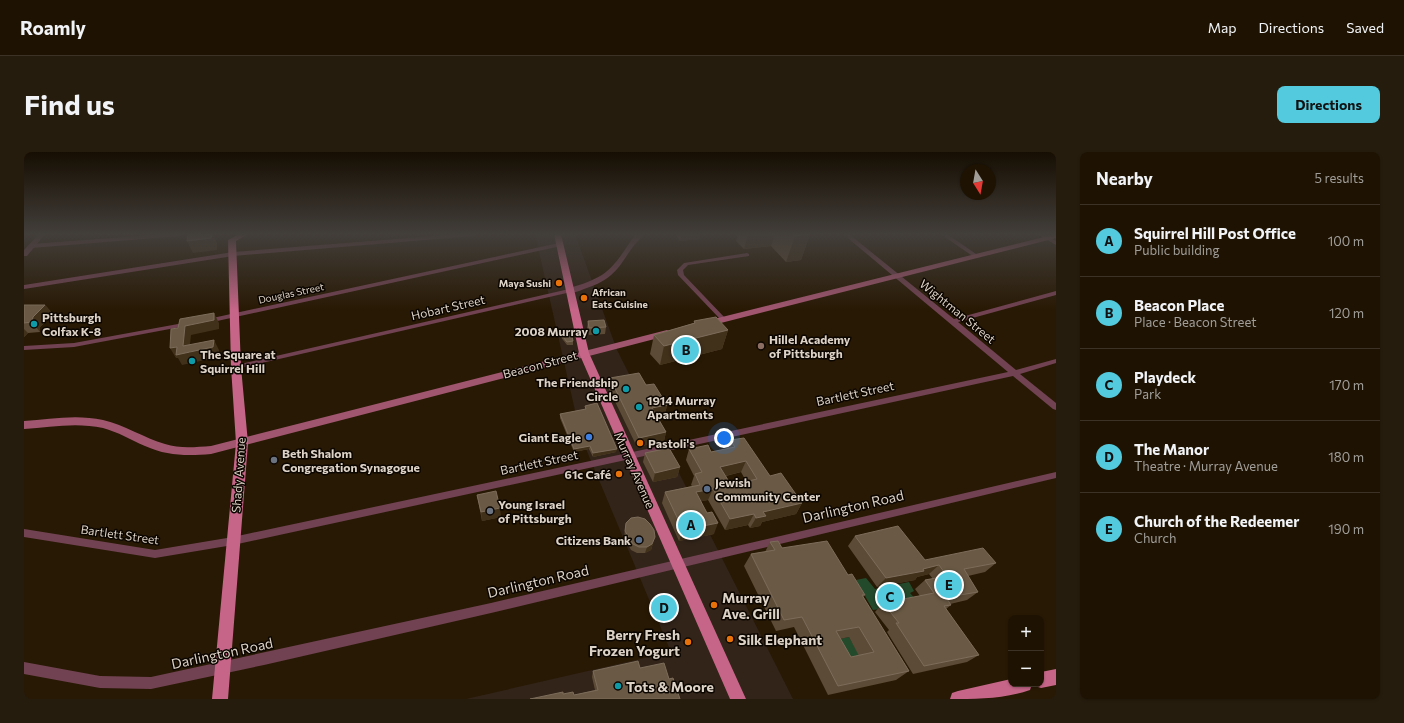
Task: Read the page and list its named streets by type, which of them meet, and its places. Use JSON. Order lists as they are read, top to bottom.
{
  "streets": {
    "main road": ["Beacon Street", "Murray Avenue", "Shady Avenue"],
    "street": [
      "Douglas Street",
      "Hobart Street",
      "Wightman Street",
      "Bartlett Street",
      "Darlington Road"
    ]
  },
  "crossings": [
    ["Douglas Street", "Shady Avenue"],
    ["Hobart Street", "Murray Avenue"],
    ["Hobart Street", "Shady Avenue"],
    ["Wightman Street", "Bartlett Street"],
    ["Beacon Street", "Murray Avenue"],
    ["Beacon Street", "Shady Avenue"],
    ["Bartlett Street", "Murray Avenue"],
    ["Bartlett Street", "Shady Avenue"],
    ["Murray Avenue", "Darlington Road"],
    ["Shady Avenue", "Darlington Road"]
  ],
  "places": [
    "Maya Sushi",
    "African Eats Cuisine",
    "Pittsburgh Colfax K-8",
    "2008 Murray",
    "Hillel Academy of Pittsburgh",
    "The Square at Squirrel Hill",
    "The Friendship Circle",
    "1914 Murray Apartments",
    "Giant Eagle",
    "Pastoli's",
    "Beth Shalom Congregation Synagogue",
    "61c Café",
    "Jewish Community Center",
    "Young Israel of Pittsburgh",
    "Citizens Bank",
    "Murray Ave. Grill",
    "Silk Elephant",
    "Berry Fresh Frozen Yogurt",
    "Tots & Moore"
  ],
  "north": "bottom",
  "page": {
    "header": "Roamly",
    "nav": ["Map", "Directions", "Saved"],
    "buttons": "Directions",
    "title": "Find us",
    "heading": ["Nearby", "5 results"],
    "list": [
      {
        "mark": "A",
        "name": "Squirrel Hill Post Office",
        "note": "Public building",
        "value": "100 m"
      },
      {
        "mark": "B",
        "name": "Beacon Place",
        "note": "Place · Beacon Street",
        "value": "120 m"
      },
      {
        "mark": "C",
        "name": "Playdeck",
        "note": "Park",
        "value": "170 m"
      },
      {
        "mark": "D",
        "name": "The Manor",
        "note": "Theatre · Murray Avenue",
        "value": "180 m"
      },
      {
        "mark": "E",
        "name": "Church of the Redeemer",
        "note": "Church",
        "value": "190 m"
      }
    ],
    "pins": [
      "B",
      "A",
      "E",
      "C",
      "D"
    ],
    "map_buttons": ["+", "−"]
  }
}
